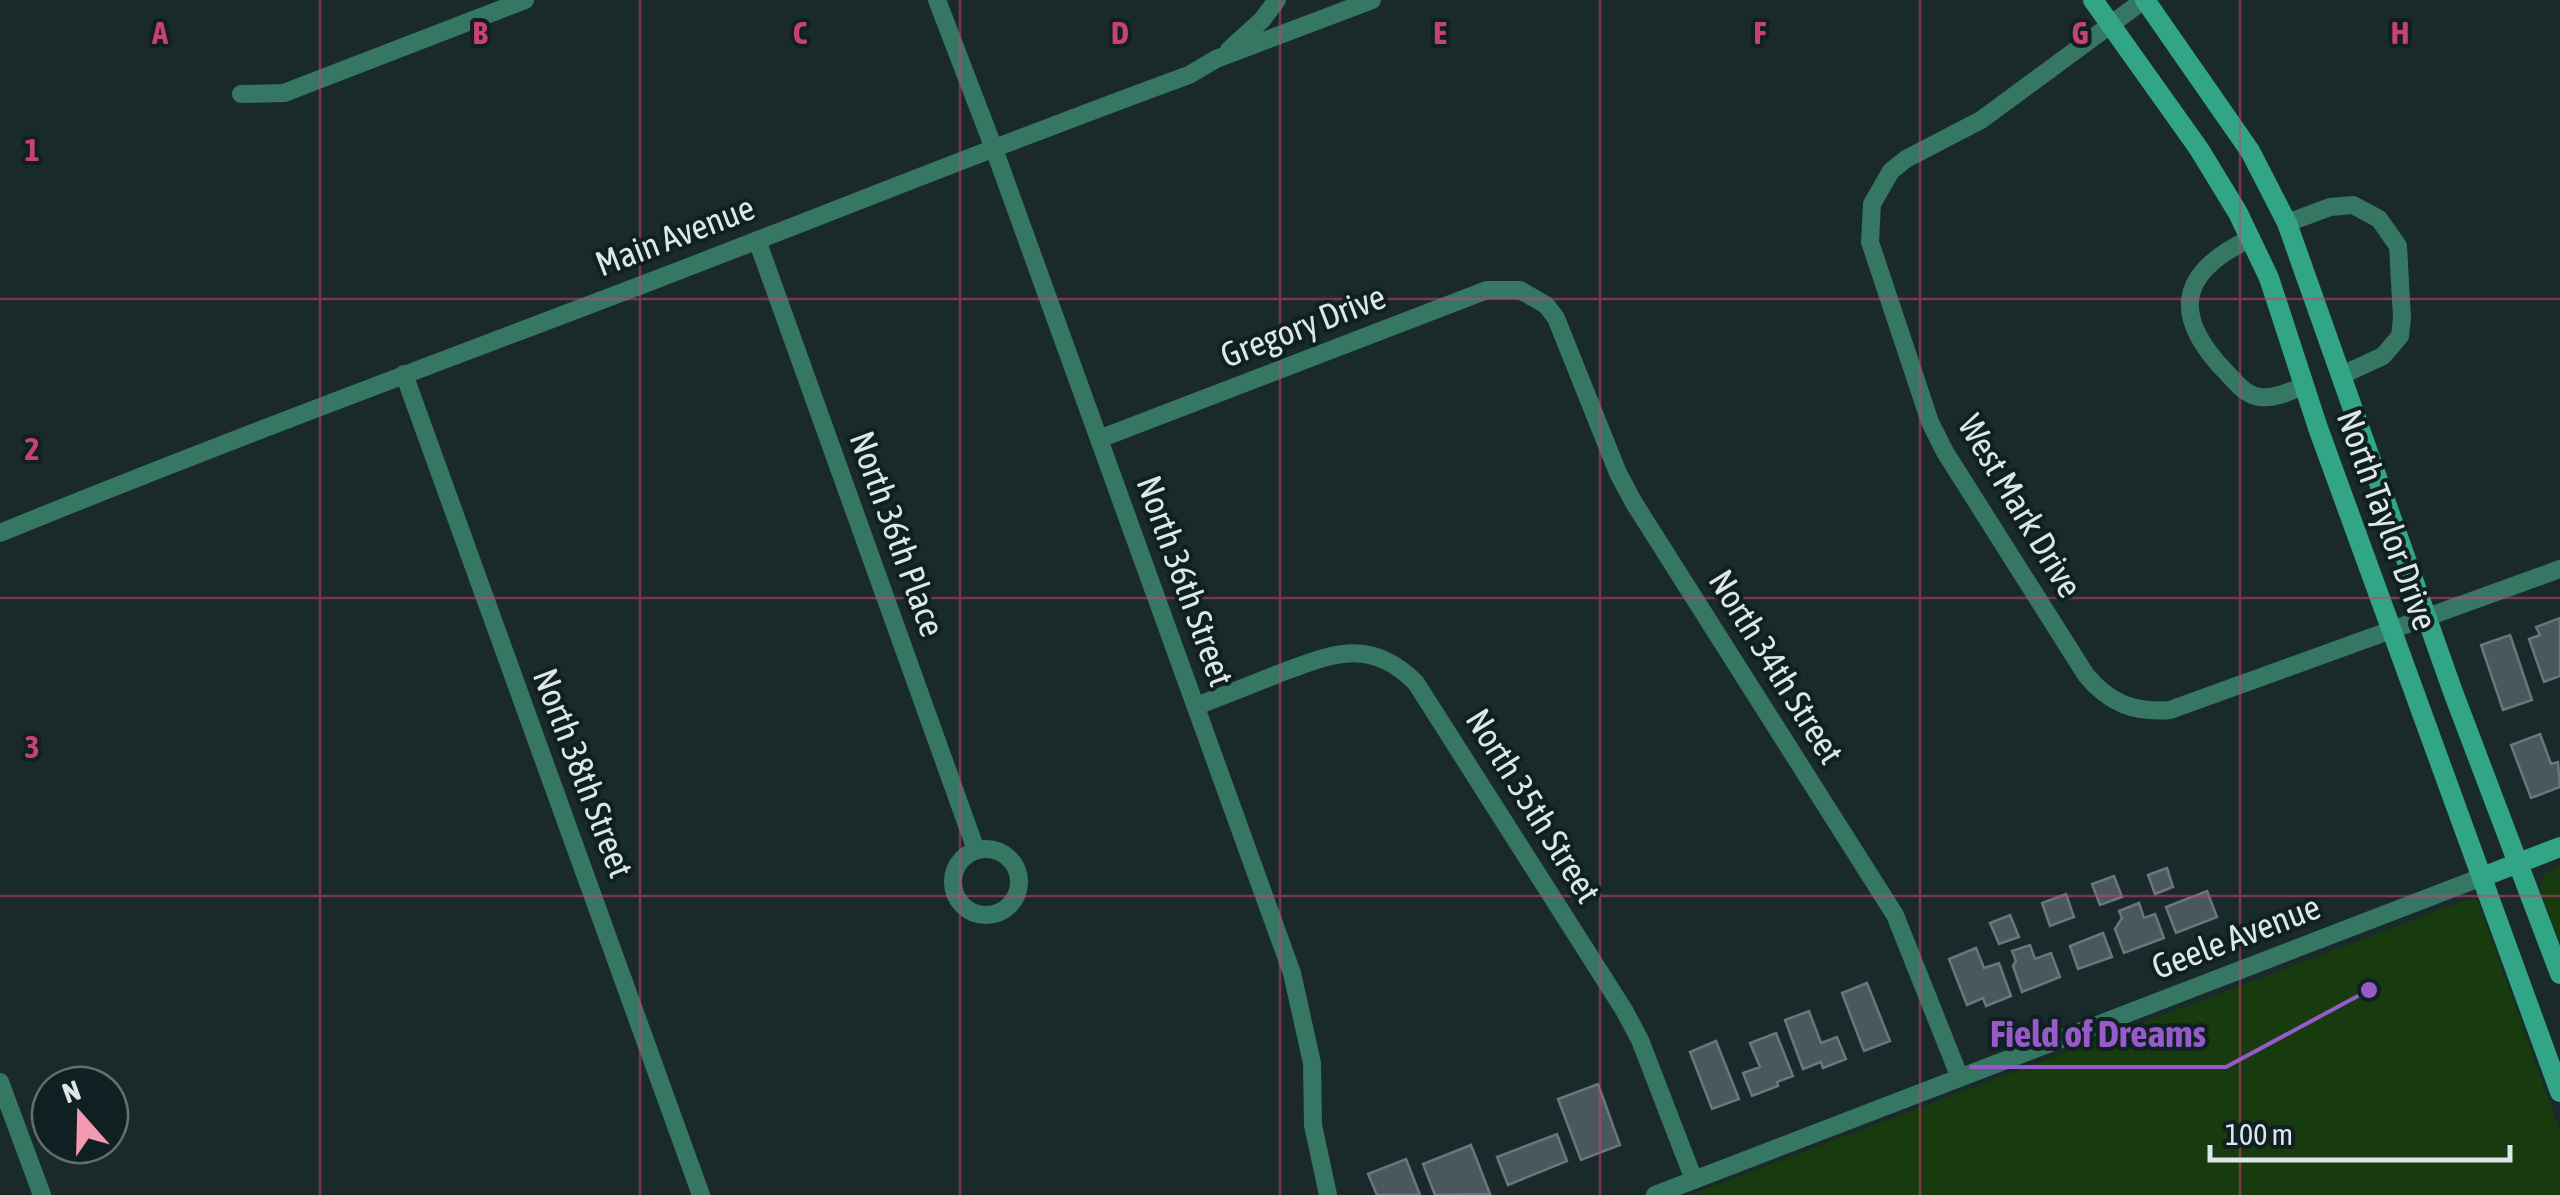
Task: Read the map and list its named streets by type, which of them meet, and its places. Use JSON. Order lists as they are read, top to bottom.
{
  "streets": {
    "main road": ["North Taylor Drive", "Geele Avenue"],
    "street": [
      "Main Avenue",
      "Gregory Drive",
      "West Mark Drive",
      "North 36th Place",
      "North 36th Street",
      "North 34th Street",
      "North 38th Street",
      "North 35th Street"
    ]
  },
  "crossings": [
    ["Main Avenue", "North 36th Place"],
    ["Main Avenue", "North 36th Street"],
    ["Main Avenue", "North 38th Street"],
    ["Gregory Drive", "North 36th Street"],
    ["Gregory Drive", "North 34th Street"],
    ["West Mark Drive", "North Taylor Drive"],
    ["North Taylor Drive", "Geele Avenue"],
    ["North 36th Street", "North 35th Street"],
    ["North 34th Street", "Geele Avenue"],
    ["North 35th Street", "Geele Avenue"]
  ],
  "places": ["Field of Dreams"],
  "scale_bar": "100 m",
  "north": "top",
  "grid": {
    "columns": [
      "A",
      "B",
      "C",
      "D",
      "E",
      "F",
      "G",
      "H"
    ],
    "rows": ["1", "2", "3"]
  }
}
